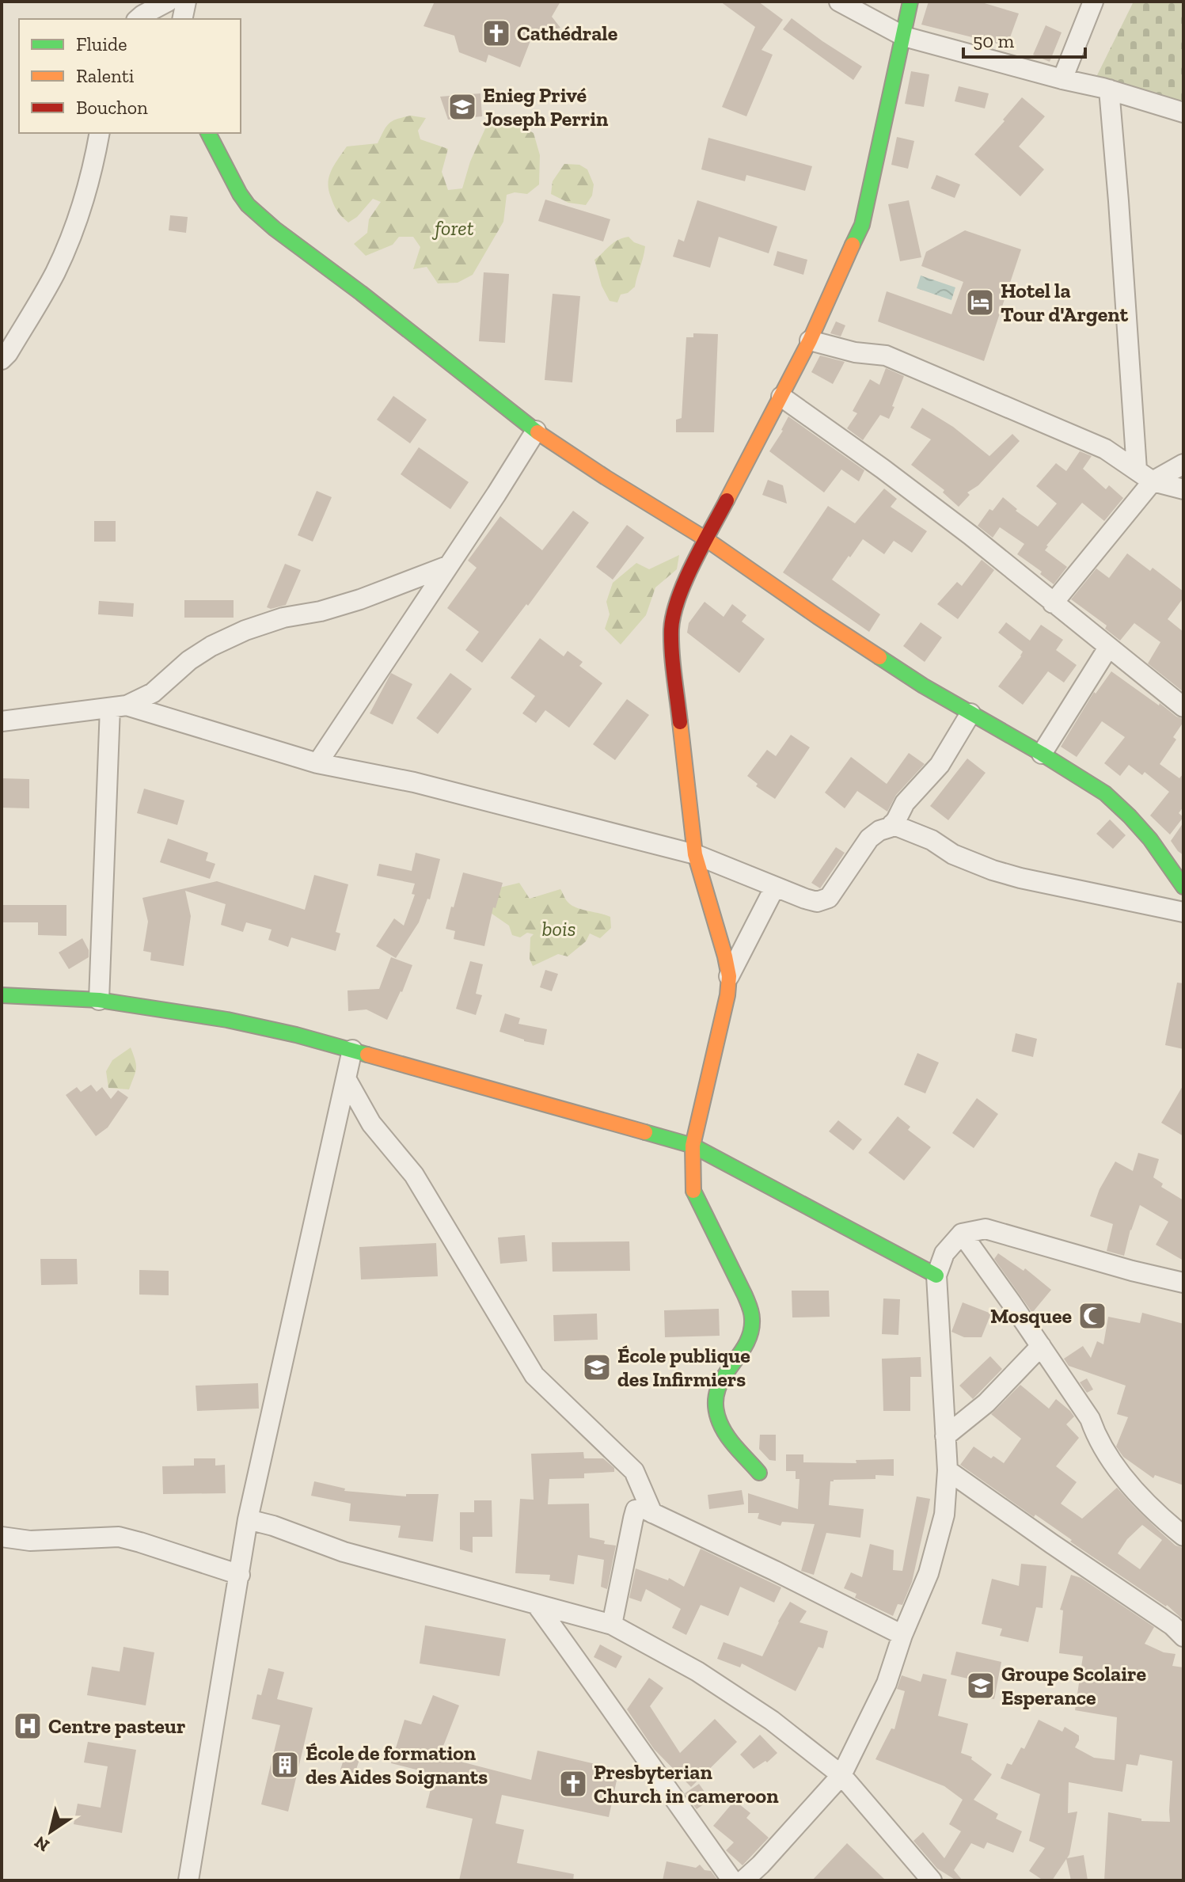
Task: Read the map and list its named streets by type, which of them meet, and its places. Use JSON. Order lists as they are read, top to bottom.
{
  "parks": ["foret", "bois"],
  "places": {
    "church": ["Cathédrale", "Presbyterian Church in cameroon"],
    "school or university": ["Enieg Privé Joseph Perrin", "École publique des Infirmiers", "Groupe Scolaire Esperance"],
    "hotel": ["Hotel la Tour d'Argent"],
    "mosque": ["Mosquee"],
    "hospital": ["Centre pasteur"],
    "building": ["École de formation des Aides Soignants"]
  },
  "legend": ["Fluide", "Ralenti", "Bouchon"],
  "scale_bar": "50 m",
  "north": "bottom left"
}
